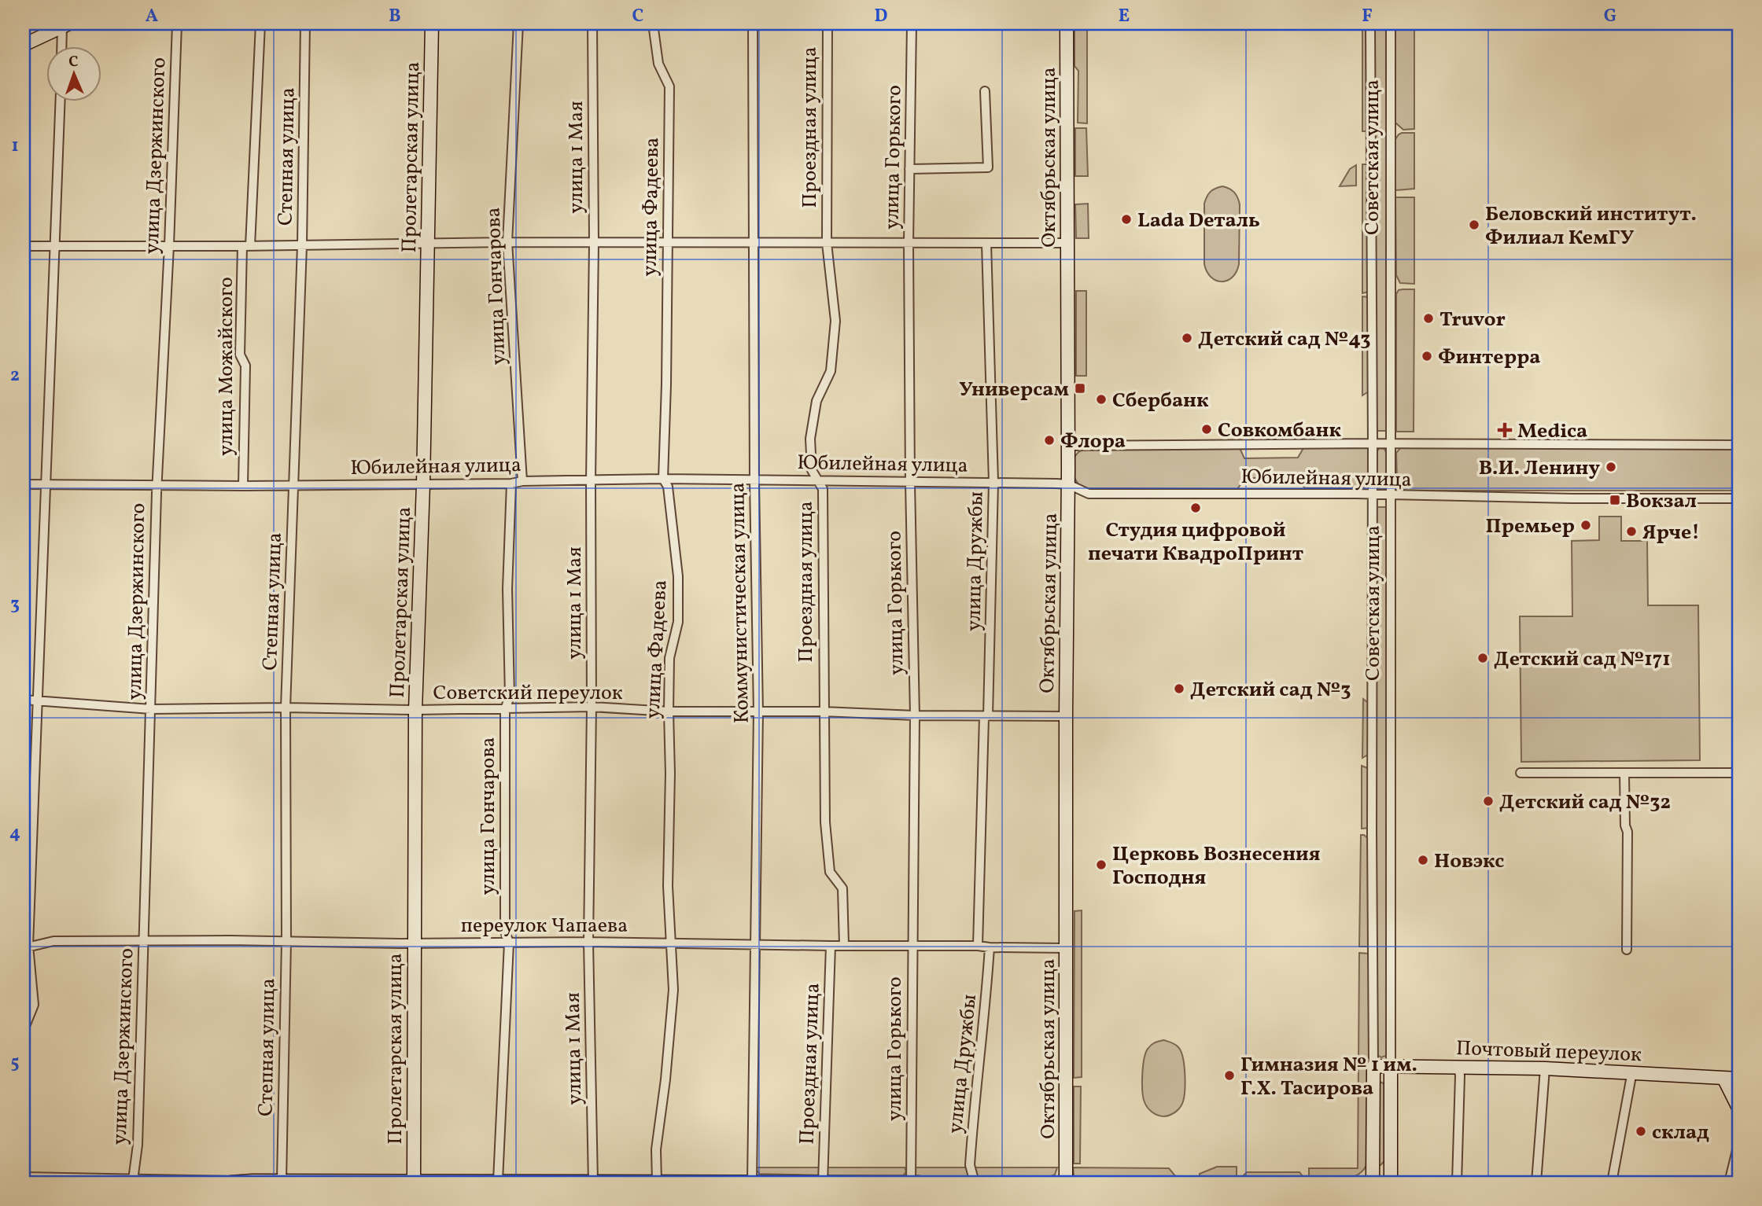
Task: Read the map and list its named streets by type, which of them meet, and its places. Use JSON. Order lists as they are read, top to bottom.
{
  "streets": {
    "main road": [
      "Пролетарская улица",
      "Октябрьская улица",
      "Советская улица",
      "Почтовый переулок"
    ],
    "street": [
      "Проездная улица",
      "улица Дзержинского",
      "Степная улица",
      "улица 1 Мая",
      "улица Горького",
      "улица Фадеева",
      "улица Гончарова",
      "улица Можайского",
      "Юбилейная улица",
      "улица Дружбы",
      "Коммунистическая улица",
      "Советский переулок",
      "переулок Чапаева"
    ]
  },
  "crossings": [
    ["Проездная улица", "Юбилейная улица"],
    ["Проездная улица", "Советский переулок"],
    ["Проездная улица", "переулок Чапаева"],
    ["улица Дзержинского", "Юбилейная улица"],
    ["улица Дзержинского", "Советский переулок"],
    ["улица Дзержинского", "переулок Чапаева"],
    ["Степная улица", "Юбилейная улица"],
    ["Степная улица", "Советский переулок"],
    ["Степная улица", "переулок Чапаева"],
    ["Пролетарская улица", "Юбилейная улица"],
    ["Пролетарская улица", "Советский переулок"],
    ["Пролетарская улица", "переулок Чапаева"],
    ["улица 1 Мая", "Юбилейная улица"],
    ["улица 1 Мая", "Советский переулок"],
    ["улица 1 Мая", "переулок Чапаева"],
    ["улица Горького", "Юбилейная улица"],
    ["улица Горького", "Советский переулок"],
    ["улица Горького", "переулок Чапаева"],
    ["Октябрьская улица", "Юбилейная улица"],
    ["Октябрьская улица", "Советский переулок"],
    ["Октябрьская улица", "переулок Чапаева"],
    ["Советская улица", "Юбилейная улица"],
    ["Советская улица", "Почтовый переулок"],
    ["улица Фадеева", "Юбилейная улица"],
    ["улица Фадеева", "Советский переулок"],
    ["улица Фадеева", "переулок Чапаева"],
    ["улица Гончарова", "Юбилейная улица"],
    ["улица Гончарова", "Советский переулок"],
    ["улица Гончарова", "переулок Чапаева"],
    ["улица Можайского", "Юбилейная улица"],
    ["Юбилейная улица", "улица Дружбы"],
    ["Юбилейная улица", "Коммунистическая улица"],
    ["улица Дружбы", "Советский переулок"],
    ["улица Дружбы", "переулок Чапаева"],
    ["Коммунистическая улица", "Советский переулок"],
    ["Коммунистическая улица", "переулок Чапаева"]
  ],
  "places": {
    "other": [
      "Lada Dеталь",
      "Беловский институт. Филиал КемГУ",
      "Truvor",
      "Детский сад №43",
      "Финтерра",
      "Сбербанк",
      "Совкомбанк",
      "Флора",
      "В.И. Ленину",
      "Студия цифровой печати КвадроПринт",
      "Премьер",
      "Ярче!",
      "Детский сад №171",
      "Детский сад №3",
      "Детский сад №32",
      "Новэкс",
      "Церковь Вознесения Господня",
      "Гимназия № 1 им. Г.Х. Тасирова",
      "склад"
    ],
    "transit": ["Универсам", "Вокзал"],
    "health": ["Mеdica"]
  },
  "north": "top",
  "grid": {
    "columns": [
      "A",
      "B",
      "C",
      "D",
      "E",
      "F",
      "G"
    ],
    "rows": [
      "1",
      "2",
      "3",
      "4",
      "5"
    ]
  }
}
